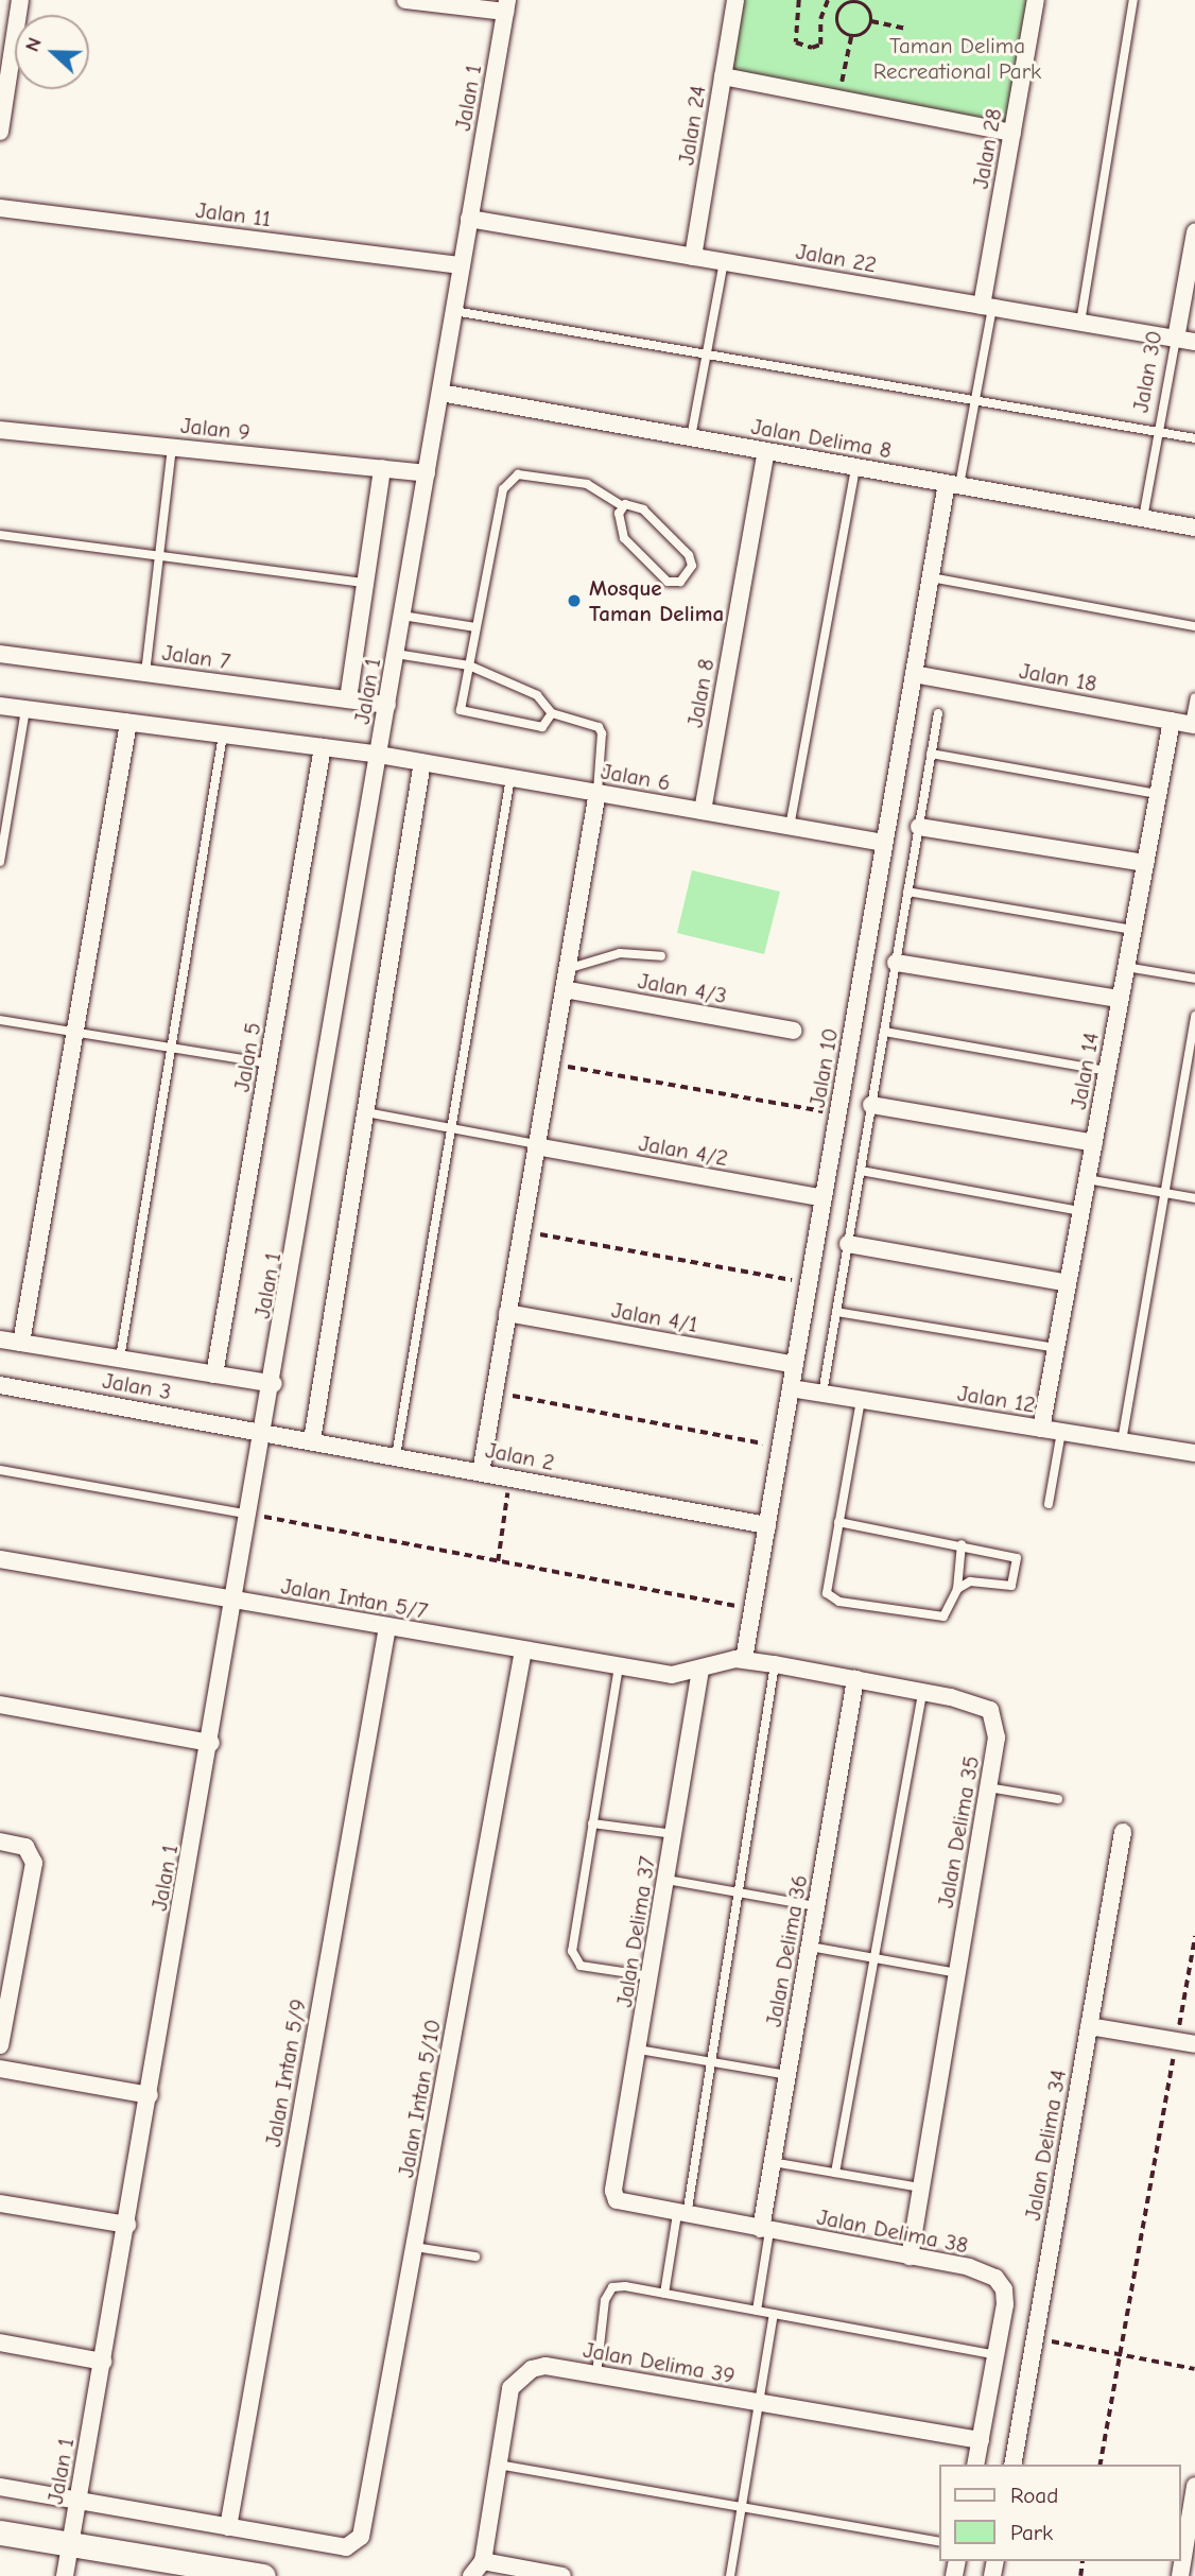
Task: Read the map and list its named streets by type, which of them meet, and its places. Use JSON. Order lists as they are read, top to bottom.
{
  "streets": {
    "street": [
      "Jalan 1",
      "Jalan 24",
      "Jalan 28",
      "Jalan 11",
      "Jalan 22",
      "Jalan 30",
      "Jalan 9",
      "Jalan Delima 8",
      "Jalan 7",
      "Jalan 18",
      "Jalan 8",
      "Jalan 6",
      "Jalan 4/3",
      "Jalan 5",
      "Jalan 10",
      "Jalan 14",
      "Jalan 4/2",
      "Jalan 4/1",
      "Jalan 3",
      "Jalan 12",
      "Jalan 2",
      "Jalan Intan 5/7",
      "Jalan Delima 35",
      "Jalan Delima 37",
      "Jalan Delima 36",
      "Jalan Intan 5/9",
      "Jalan Intan 5/10",
      "Jalan Delima 34",
      "Jalan Delima 38",
      "Jalan Delima 39"
    ]
  },
  "crossings": [
    ["Jalan 1", "Jalan 11"],
    ["Jalan 1", "Jalan 22"],
    ["Jalan 1", "Jalan 9"],
    ["Jalan 1", "Jalan Delima 8"],
    ["Jalan 1", "Jalan 7"],
    ["Jalan 1", "Jalan 6"],
    ["Jalan 1", "Jalan 3"],
    ["Jalan 1", "Jalan 2"],
    ["Jalan 1", "Jalan Intan 5/7"],
    ["Jalan 24", "Jalan 22"],
    ["Jalan 28", "Jalan 22"],
    ["Jalan 22", "Jalan 30"],
    ["Jalan 30", "Jalan Delima 8"],
    ["Jalan Delima 8", "Jalan 8"],
    ["Jalan Delima 8", "Jalan 10"],
    ["Jalan 18", "Jalan 10"],
    ["Jalan 18", "Jalan 14"],
    ["Jalan 8", "Jalan 6"],
    ["Jalan 6", "Jalan 5"],
    ["Jalan 6", "Jalan 10"],
    ["Jalan 10", "Jalan 4/2"],
    ["Jalan 10", "Jalan 4/1"],
    ["Jalan 10", "Jalan 12"],
    ["Jalan 10", "Jalan 2"],
    ["Jalan 10", "Jalan Delima 35"],
    ["Jalan 14", "Jalan 12"],
    ["Jalan 3", "Jalan 2"],
    ["Jalan Intan 5/7", "Jalan Delima 35"],
    ["Jalan Intan 5/7", "Jalan Delima 37"],
    ["Jalan Intan 5/7", "Jalan Intan 5/9"],
    ["Jalan Intan 5/7", "Jalan Intan 5/10"],
    ["Jalan Delima 35", "Jalan Delima 37"],
    ["Jalan Delima 35", "Jalan Delima 36"],
    ["Jalan Delima 35", "Jalan Delima 38"],
    ["Jalan Delima 37", "Jalan Delima 38"],
    ["Jalan Delima 36", "Jalan Delima 38"],
    ["Jalan Intan 5/9", "Jalan Intan 5/10"],
    ["Jalan Delima 38", "Jalan Delima 39"]
  ],
  "parks": ["Taman Delima Recreational Park"],
  "places": ["Mosque Taman Delima"],
  "legend": ["Road", "Park"],
  "north": "left"
}
